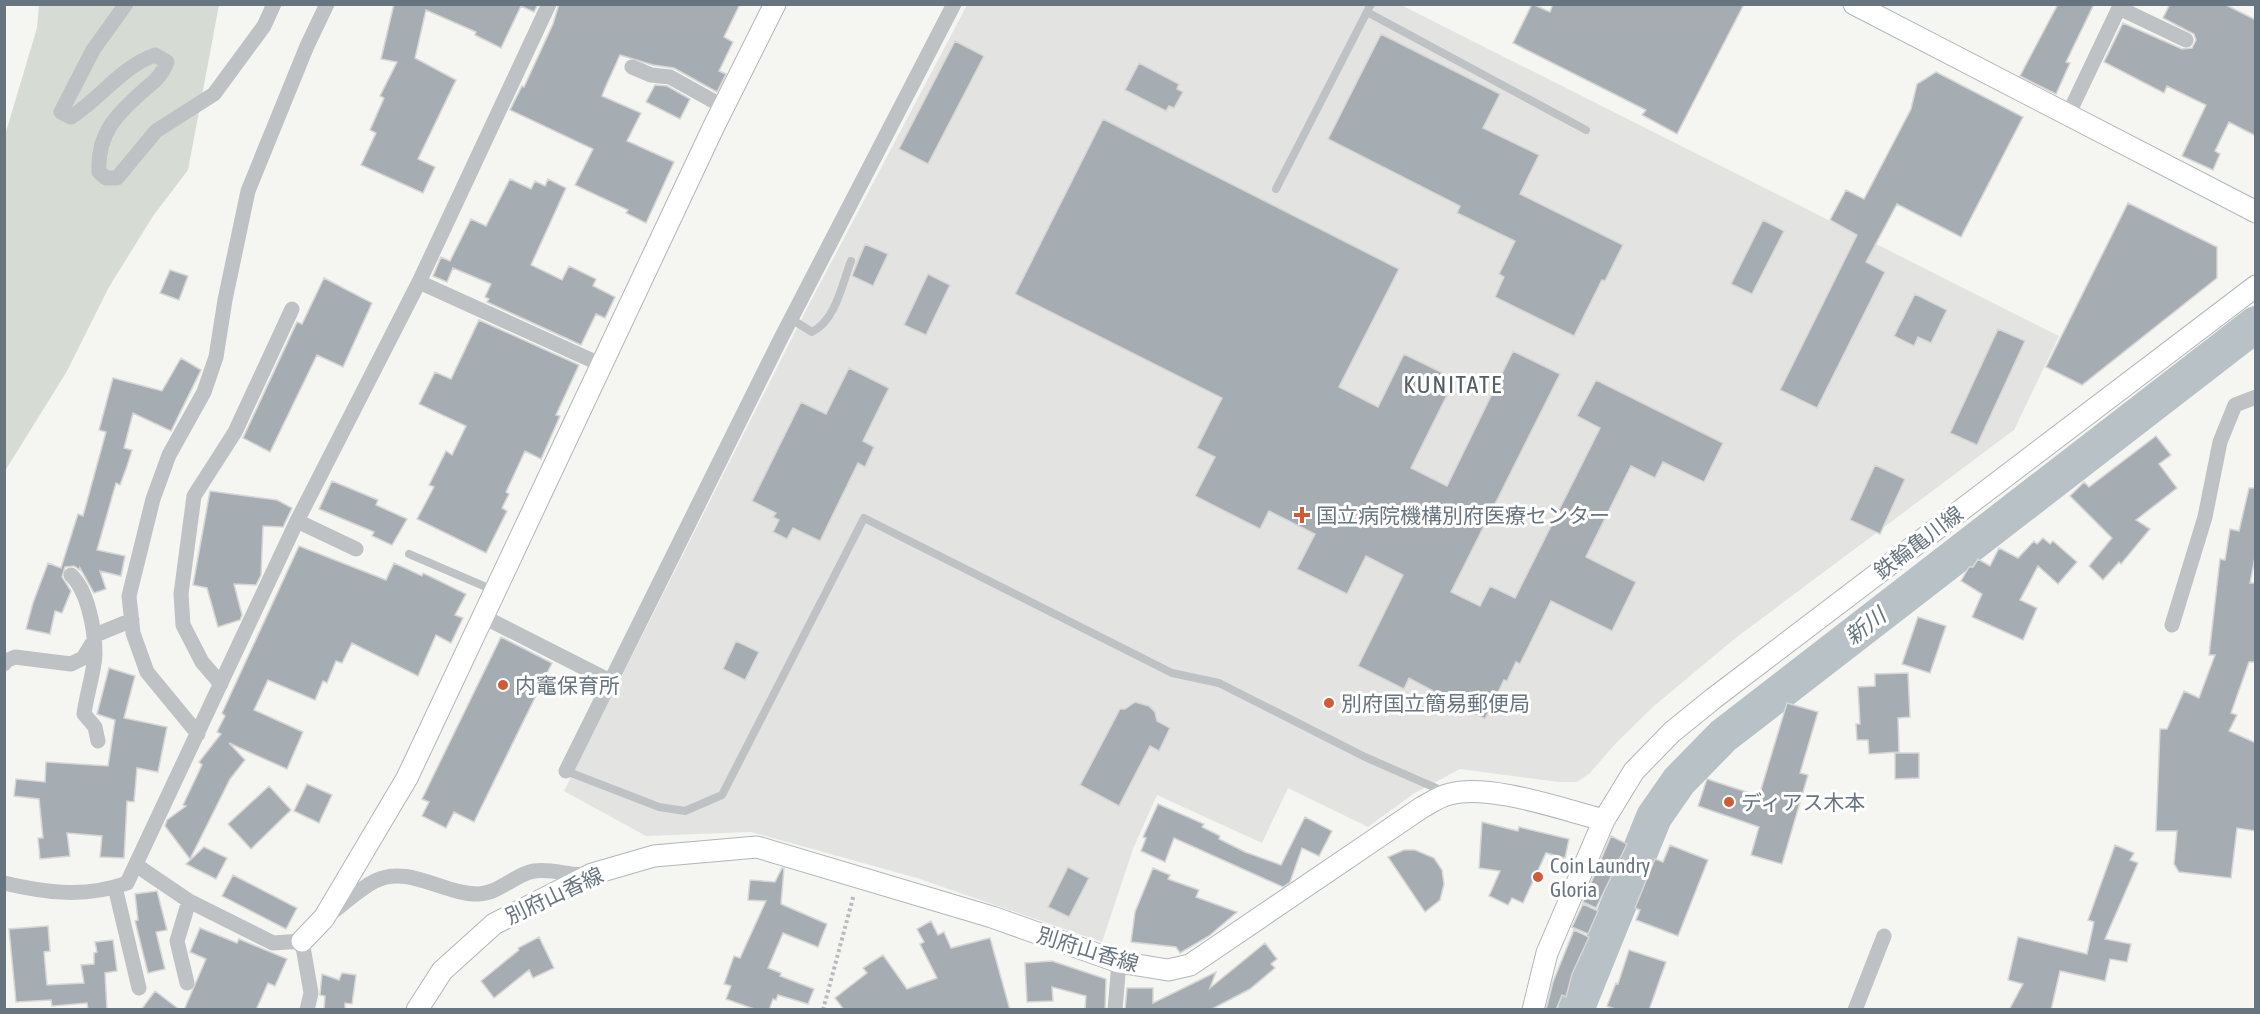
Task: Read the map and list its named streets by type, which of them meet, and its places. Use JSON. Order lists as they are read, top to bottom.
{
  "streets": {
    "main road": ["鉄輪亀川線", "別府山香線"]
  },
  "crossings": [
    ["鉄輪亀川線", "別府山香線"]
  ],
  "districts": ["KUNITATE"],
  "water": ["新川"],
  "places": {
    "health": ["国立病院機構別府医療センター"],
    "other": [
      "内竈保育所",
      "別府国立簡易郵便局",
      "ディアス木本",
      "Coin Laundry Gloria"
    ]
  }
}
